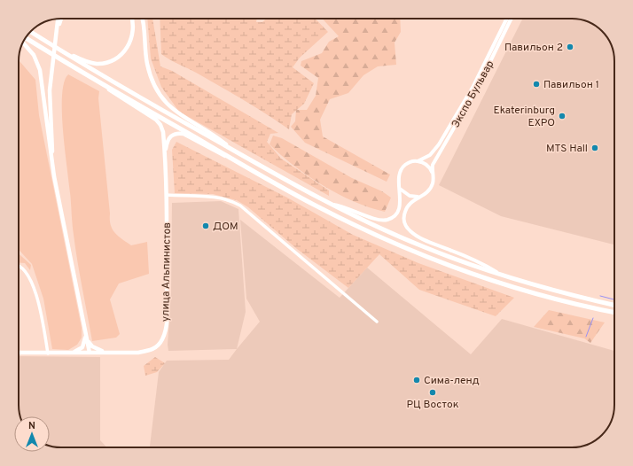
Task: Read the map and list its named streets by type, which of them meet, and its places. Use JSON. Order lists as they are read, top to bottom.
{
  "streets": {
    "main road": ["улица Альпинистов"],
    "street": ["Экспо Бульвар"]
  },
  "places": [
    "Павильон 2",
    "Павильон 1",
    "Ekaterinburg EXPO",
    "MTS Hall",
    "ДОМ",
    "Сима-ленд",
    "РЦ Восток"
  ],
  "north": "top"
}
